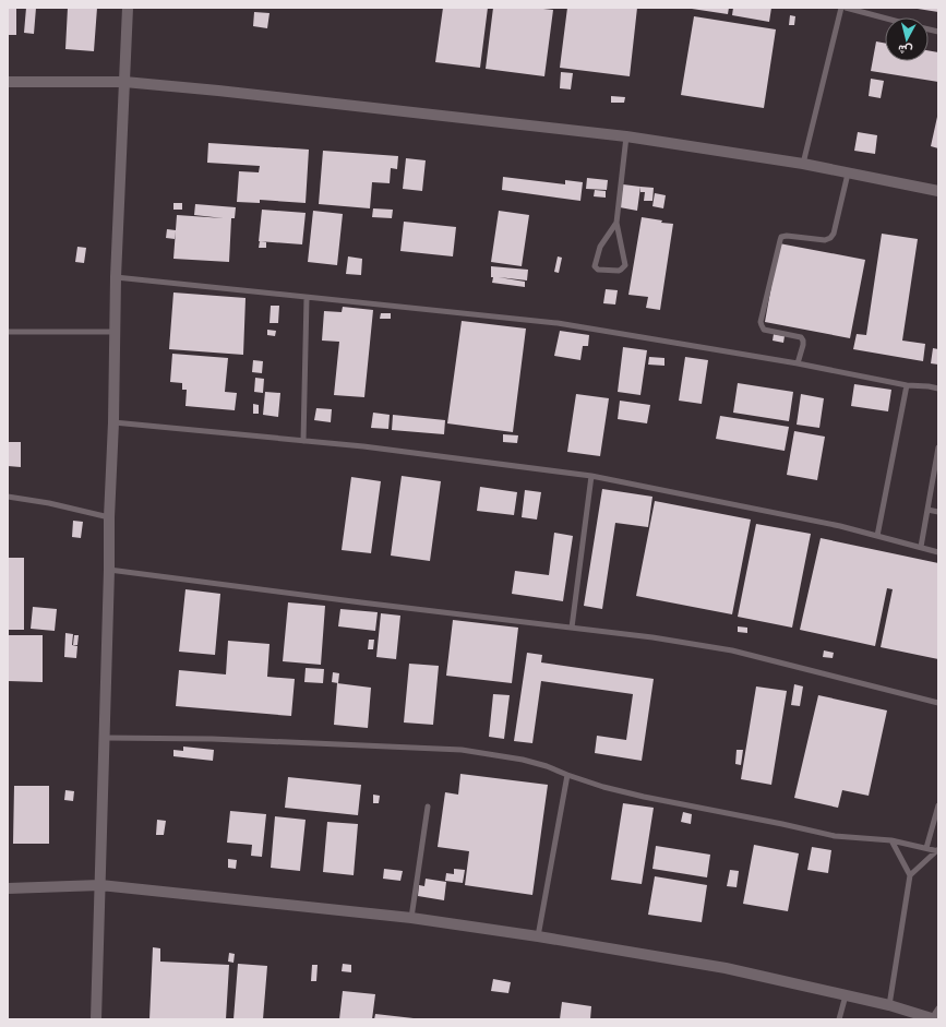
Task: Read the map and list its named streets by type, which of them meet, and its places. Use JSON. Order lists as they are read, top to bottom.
{
  "north": "bottom"
}
